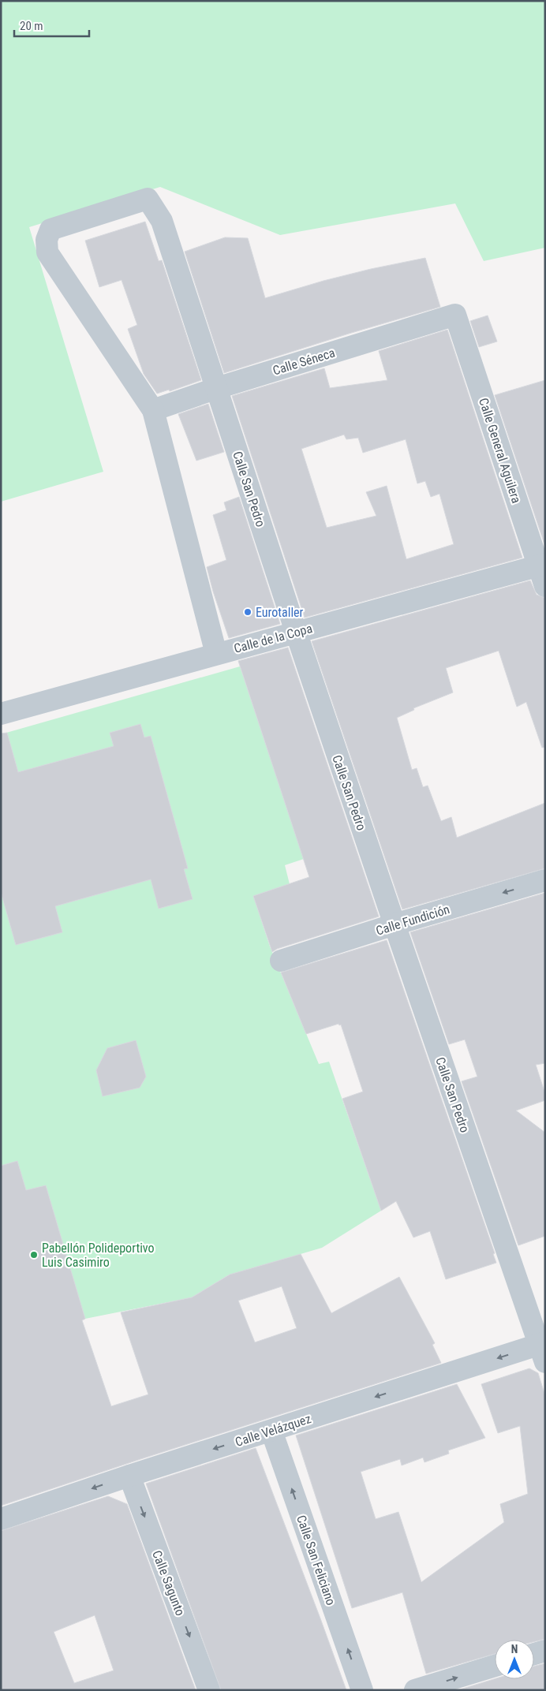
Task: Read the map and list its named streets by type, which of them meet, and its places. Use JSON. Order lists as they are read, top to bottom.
{
  "streets": {
    "street": [
      "Calle Séneca",
      "Calle General Aguilera",
      "Calle San Pedro",
      "Calle de la Copa",
      "Calle Fundición",
      "Calle Velázquez",
      "Calle San Feliciano",
      "Calle Sagunto"
    ]
  },
  "crossings": [
    ["Calle Séneca", "Calle General Aguilera"],
    ["Calle Séneca", "Calle San Pedro"],
    ["Calle General Aguilera", "Calle de la Copa"],
    ["Calle San Pedro", "Calle de la Copa"],
    ["Calle San Pedro", "Calle Fundición"],
    ["Calle San Pedro", "Calle Velázquez"],
    ["Calle Velázquez", "Calle San Feliciano"],
    ["Calle Velázquez", "Calle Sagunto"]
  ],
  "one_way": [
    "Calle Fundición",
    "Calle Velázquez",
    "Calle San Feliciano",
    "Calle Sagunto"
  ],
  "places": ["Eurotaller", "Pabellón Polideportivo Luis Casimiro"],
  "scale_bar": "20 m",
  "north": "top"
}
